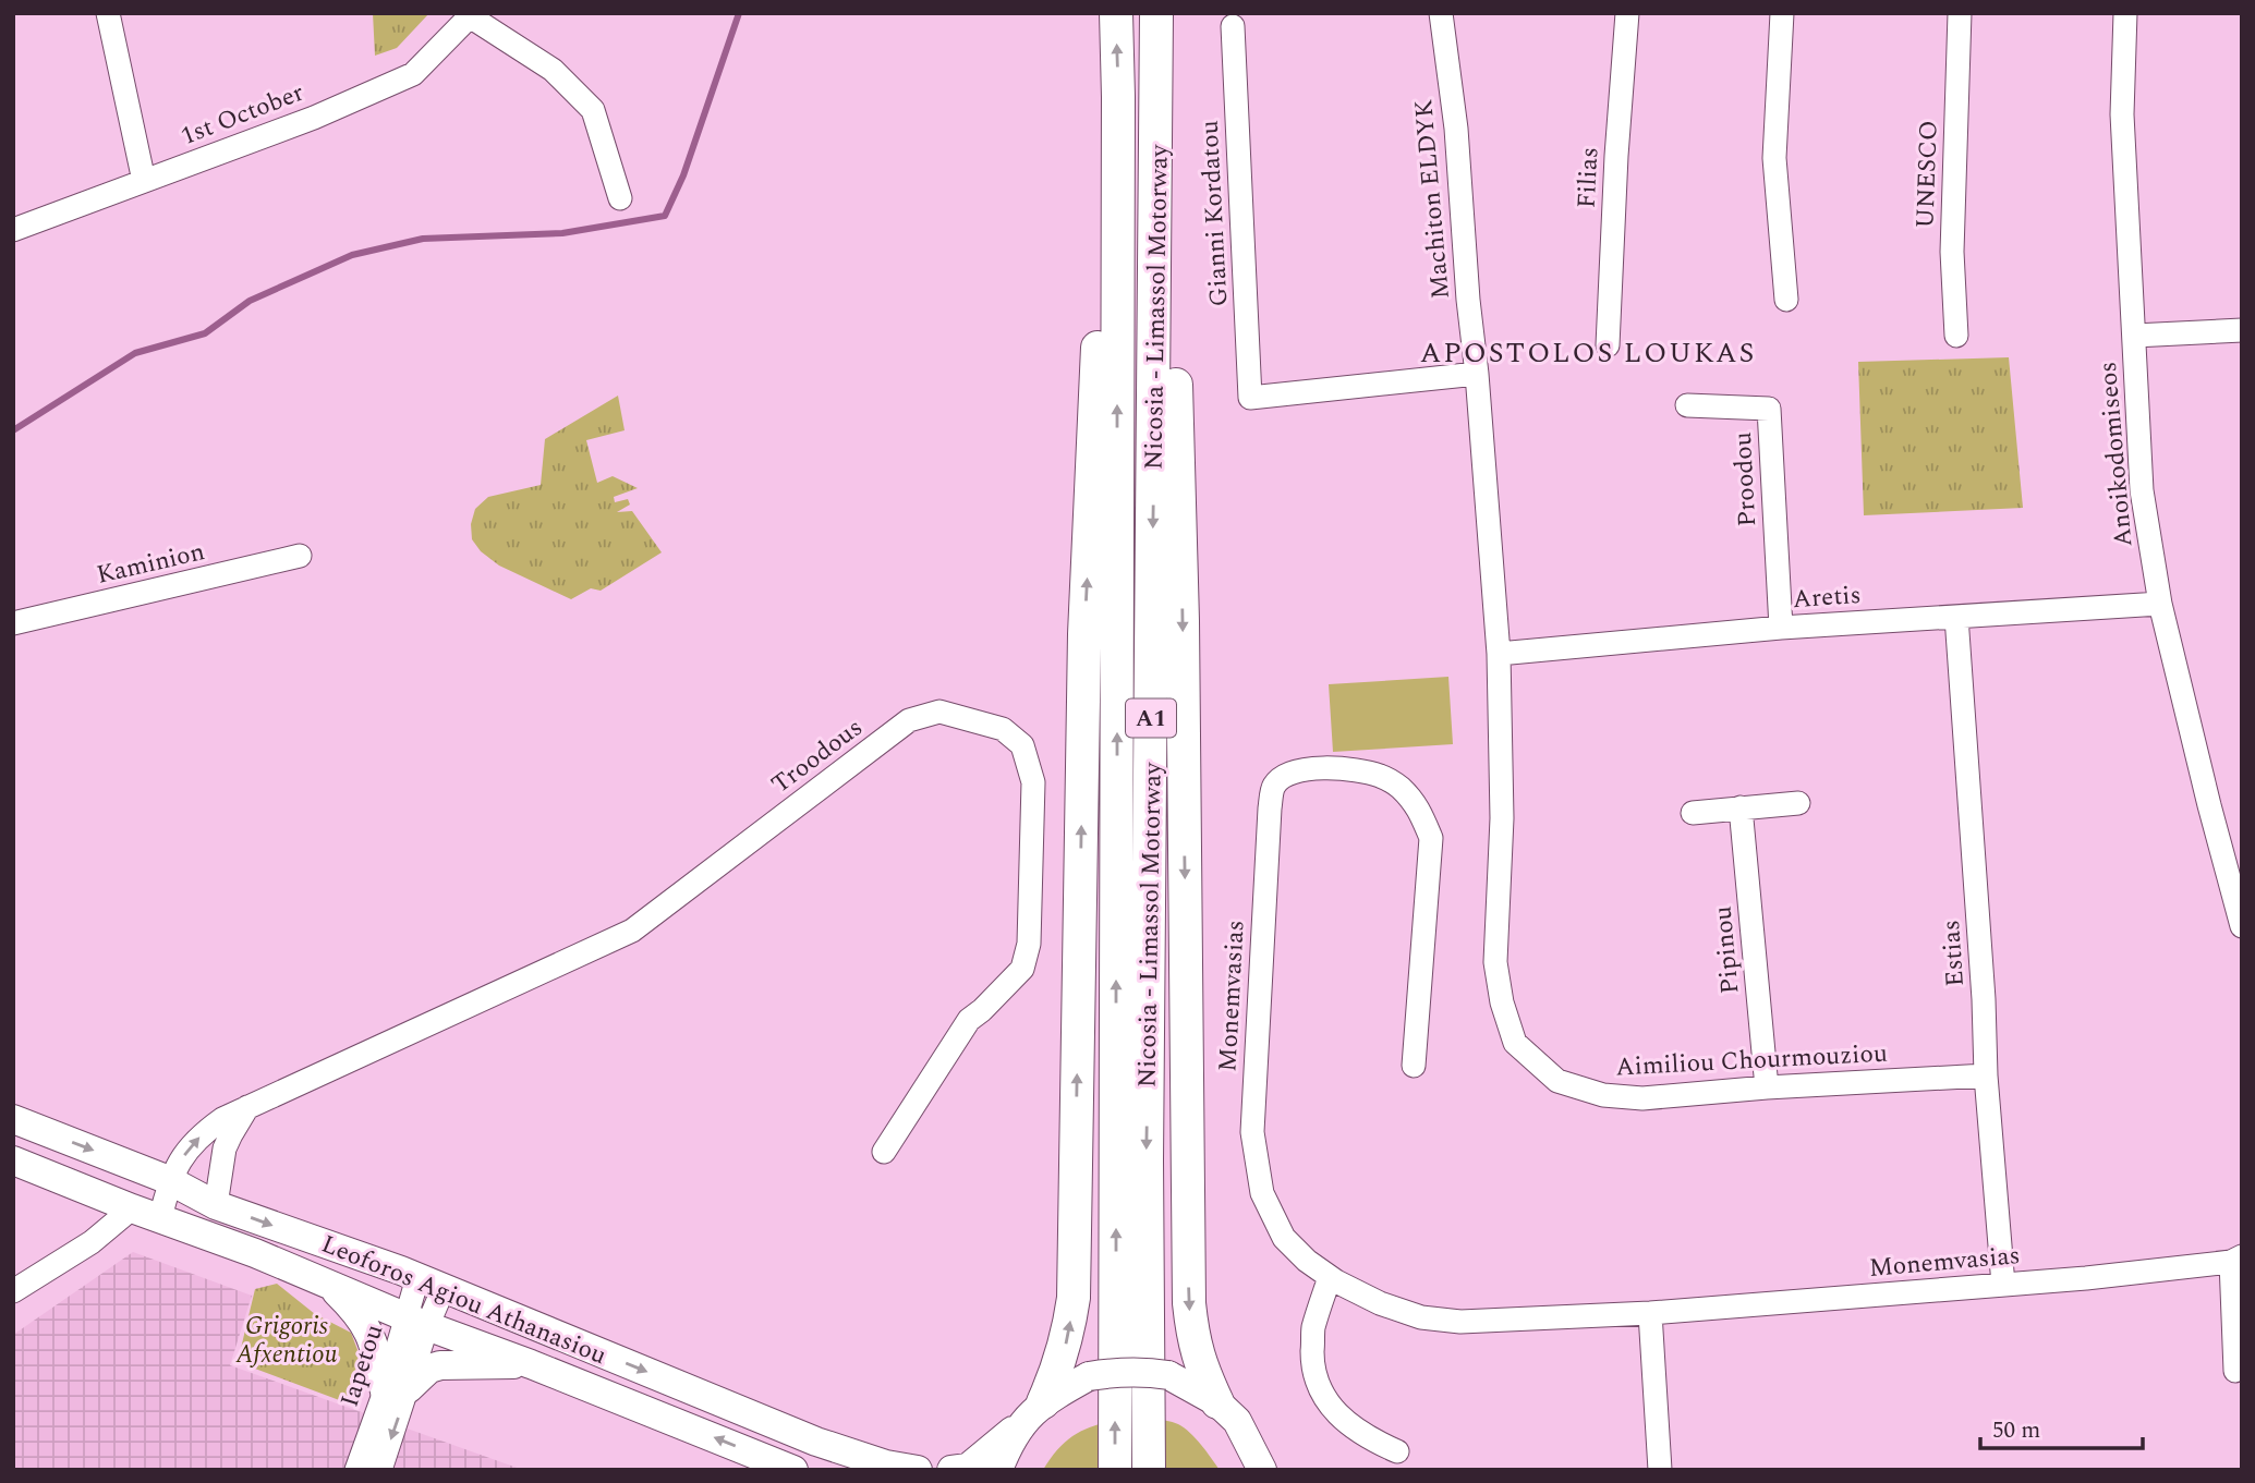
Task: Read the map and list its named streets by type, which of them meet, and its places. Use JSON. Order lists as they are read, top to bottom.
{
  "streets": {
    "highway": ["Nicosia - Limassol Motorway", "A1"],
    "main road": ["Leoforos Agiou Athanasiou"],
    "street": [
      "1st October",
      "UNESCO",
      "Filias",
      "Machiton ELDYK",
      "Gianni Kordatou",
      "Anoikodomiseos",
      "Proodou",
      "Kaminion",
      "Aretis",
      "Troodous",
      "Pipinou",
      "Estias",
      "Monemvasias",
      "Aimiliou Chourmouziou",
      "Iapetou"
    ]
  },
  "crossings": [
    ["Machiton ELDYK", "Gianni Kordatou"],
    ["Machiton ELDYK", "Aretis"],
    ["Machiton ELDYK", "Aimiliou Chourmouziou"],
    ["Anoikodomiseos", "Aretis"],
    ["Proodou", "Aretis"],
    ["Aretis", "Estias"],
    ["Aretis", "Aimiliou Chourmouziou"],
    ["Troodous", "Leoforos Agiou Athanasiou"],
    ["Pipinou", "Aimiliou Chourmouziou"],
    ["Estias", "Monemvasias"],
    ["Estias", "Aimiliou Chourmouziou"],
    ["Leoforos Agiou Athanasiou", "Iapetou"]
  ],
  "districts": ["APOSTOLOS LOUKAS"],
  "parks": ["Grigoris Afxentiou"],
  "scale_bar": "50 m"
}
